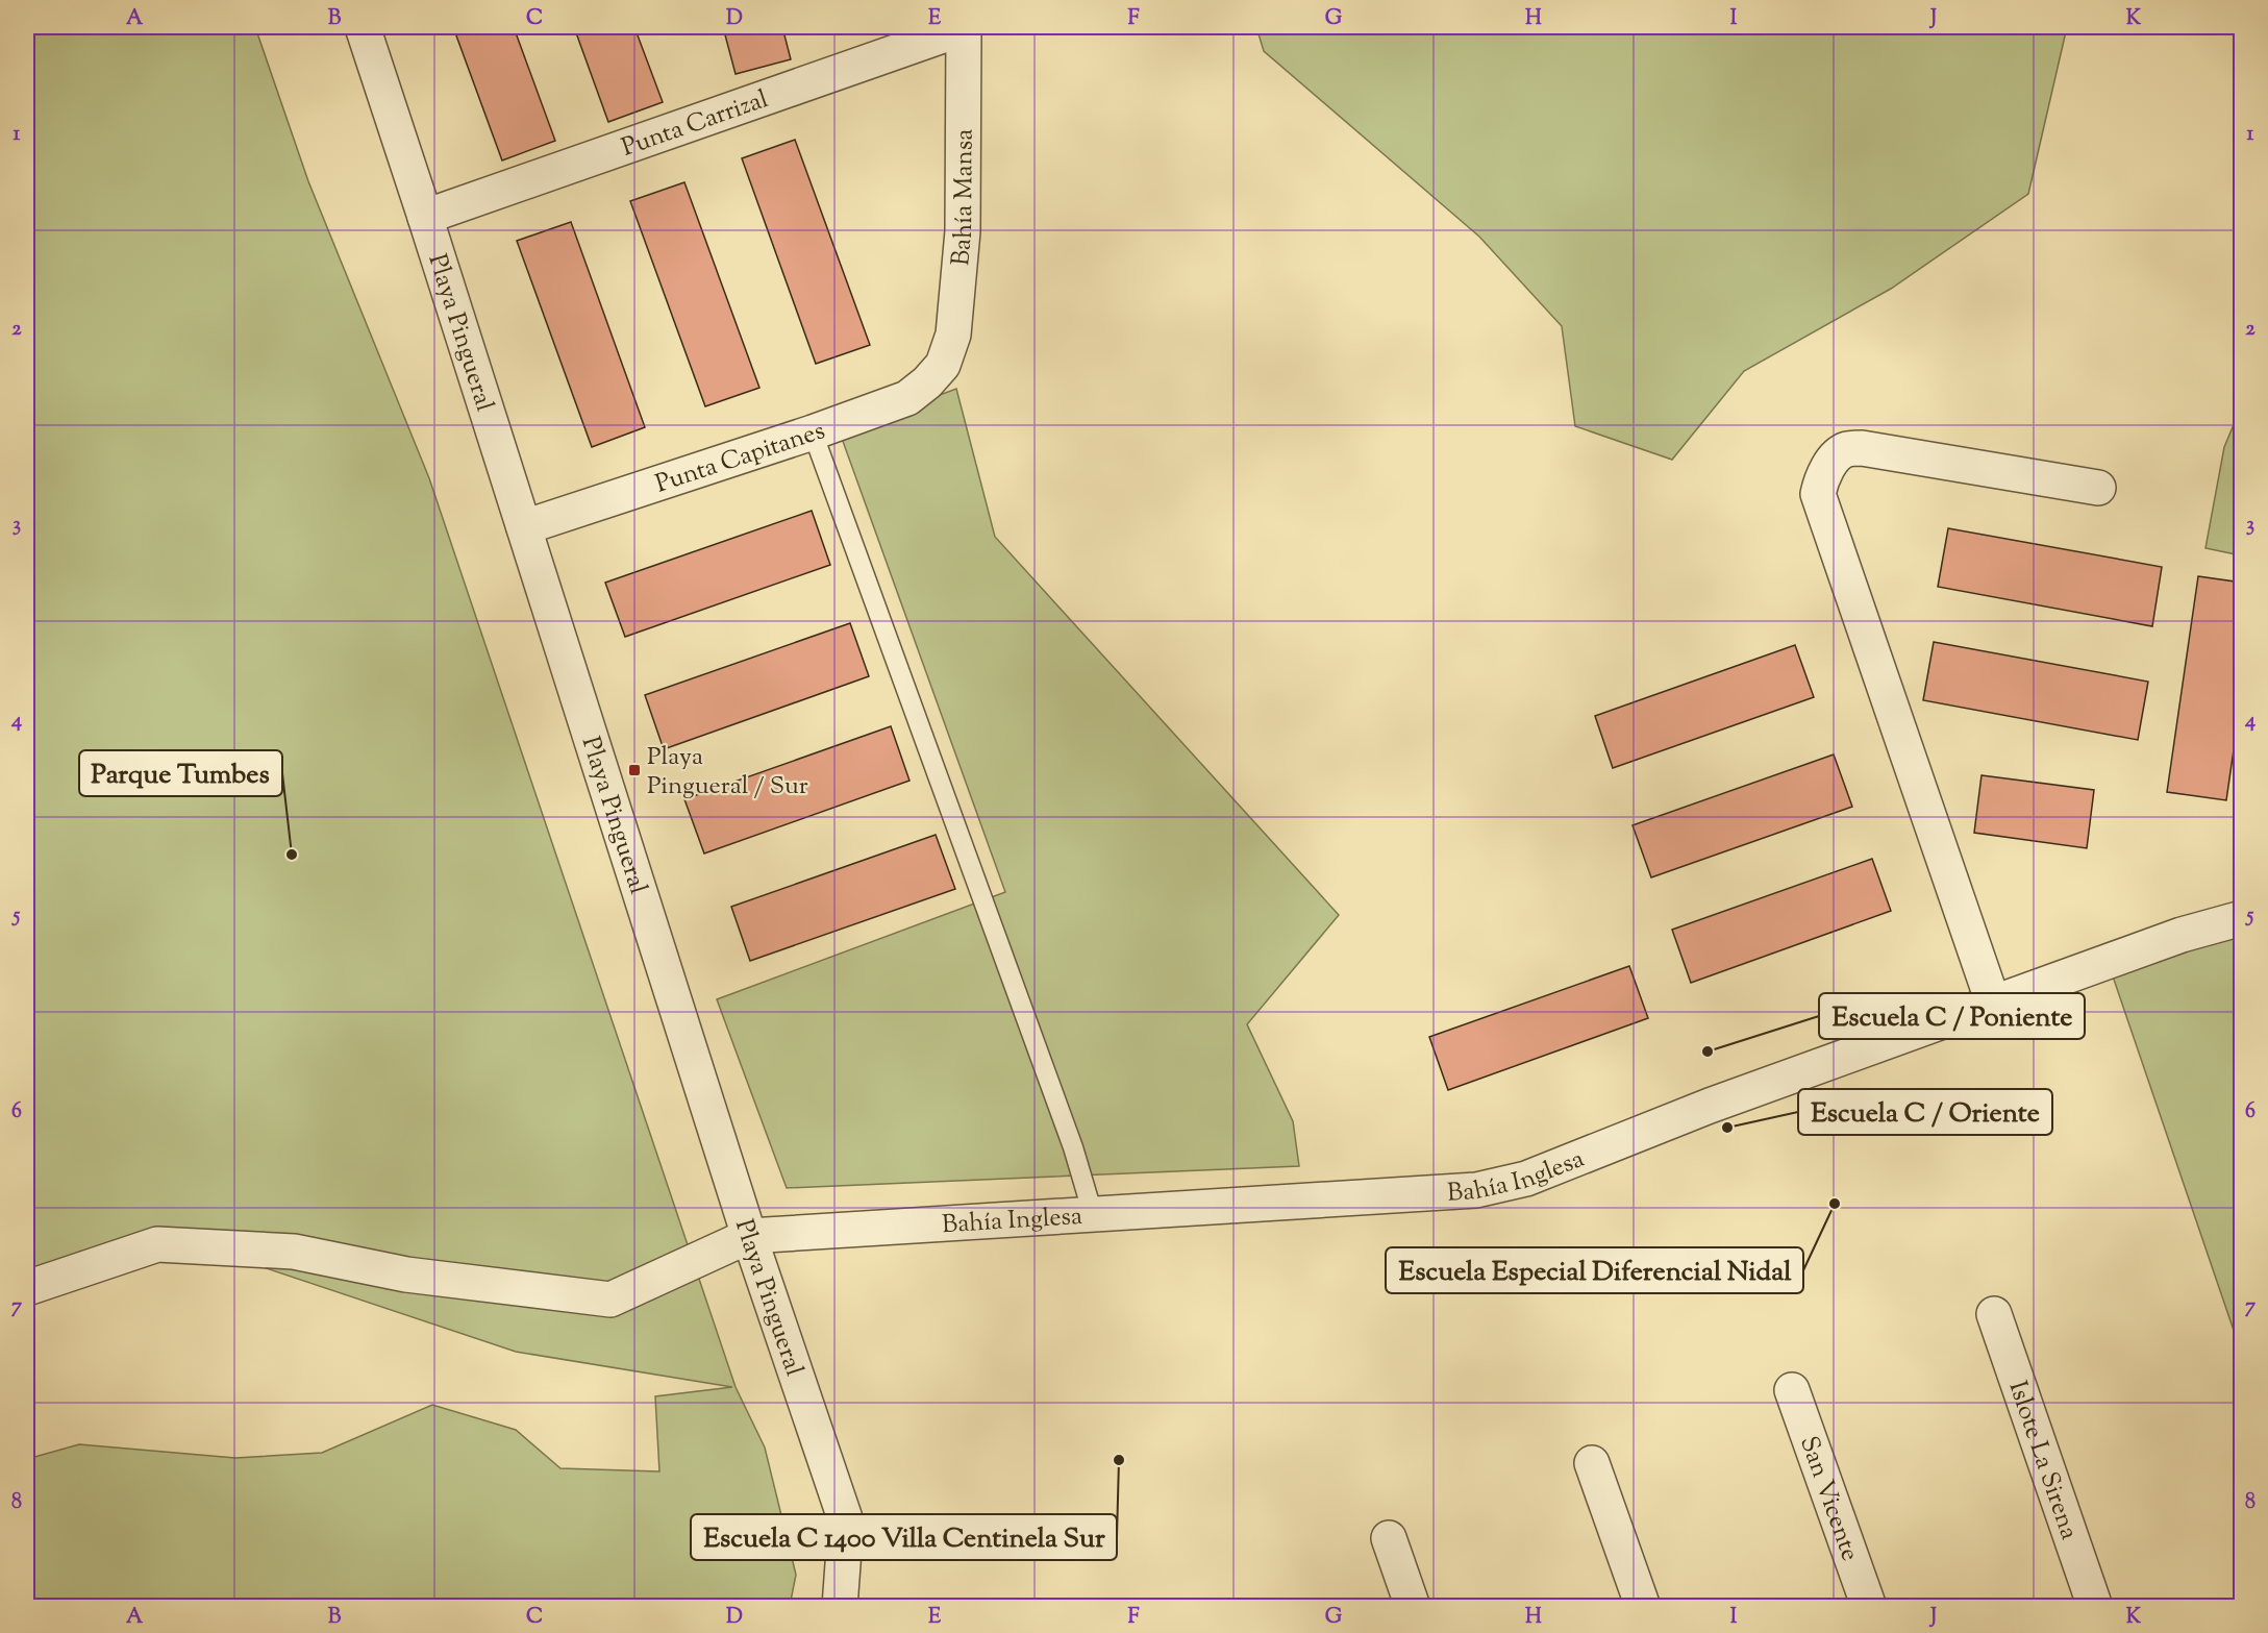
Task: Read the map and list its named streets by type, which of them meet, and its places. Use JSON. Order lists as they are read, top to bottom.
{
  "streets": {
    "street": [
      "Punta Carrizal",
      "Bahía Mansa",
      "Playa Pingueral",
      "Punta Capitanes",
      "Bahía Inglesa",
      "Islote La Sirena",
      "San Vicente"
    ]
  },
  "crossings": [
    ["Punta Carrizal", "Bahía Mansa"],
    ["Punta Carrizal", "Playa Pingueral"],
    ["Bahía Mansa", "Punta Capitanes"],
    ["Playa Pingueral", "Punta Capitanes"],
    ["Playa Pingueral", "Bahía Inglesa"]
  ],
  "places": {
    "transit": ["Playa Pingueral / Sur"],
    "other": [
      "Parque Tumbes",
      "Escuela C / Poniente",
      "Escuela C / Oriente",
      "Escuela Especial Diferencial Nidal",
      "Escuela C 1400 Villa Centinela Sur"
    ]
  },
  "grid": {
    "columns": [
      "A",
      "B",
      "C",
      "D",
      "E",
      "F",
      "G",
      "H",
      "I",
      "J",
      "K"
    ],
    "rows": [
      "1",
      "2",
      "3",
      "4",
      "5",
      "6",
      "7",
      "8"
    ]
  }
}
